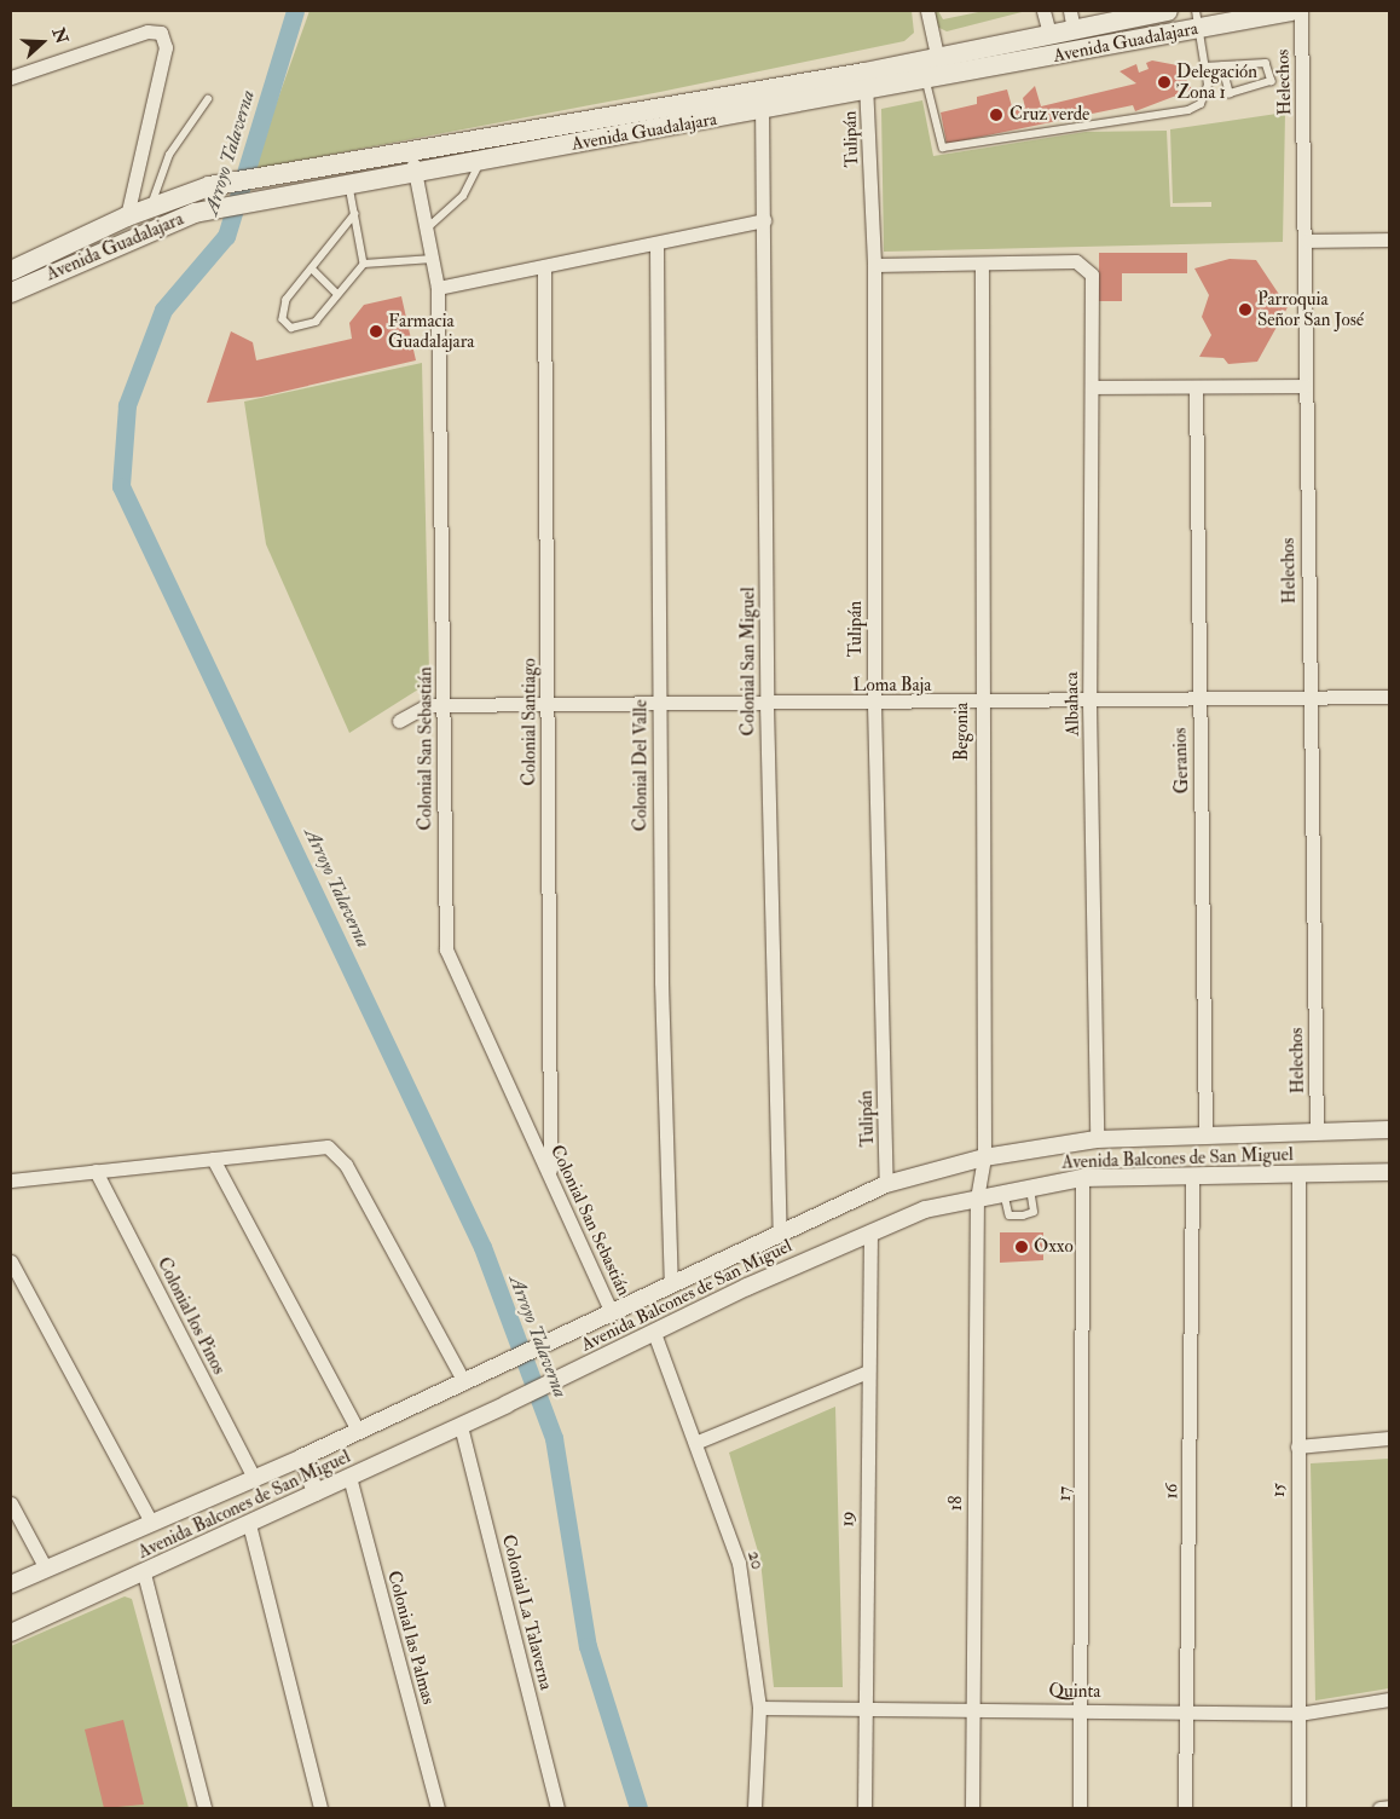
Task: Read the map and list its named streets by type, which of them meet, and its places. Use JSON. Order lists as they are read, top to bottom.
{
  "streets": {
    "main road": ["Avenida Guadalajara"],
    "street": [
      "Helechos",
      "Tulipán",
      "Colonial San Miguel",
      "Loma Baja",
      "Albahaca",
      "Colonial Santiago",
      "Begonia",
      "Colonial San Sebastián",
      "Geranios",
      "Colonial Del Valle",
      "Avenida Balcones de San Miguel",
      "Colonial los Pinos",
      "15",
      "16",
      "17",
      "18",
      "19",
      "20",
      "Colonial La Talaverna",
      "Colonial las Palmas",
      "Quinta"
    ]
  },
  "crossings": [
    ["Avenida Guadalajara", "Tulipán"],
    ["Avenida Guadalajara", "Colonial San Miguel"],
    ["Avenida Guadalajara", "Colonial San Sebastián"],
    ["Helechos", "Loma Baja"],
    ["Helechos", "Avenida Balcones de San Miguel"],
    ["Tulipán", "Loma Baja"],
    ["Tulipán", "Avenida Balcones de San Miguel"],
    ["Colonial San Miguel", "Loma Baja"],
    ["Colonial San Miguel", "Avenida Balcones de San Miguel"],
    ["Loma Baja", "Albahaca"],
    ["Loma Baja", "Colonial Santiago"],
    ["Loma Baja", "Begonia"],
    ["Loma Baja", "Colonial San Sebastián"],
    ["Loma Baja", "Geranios"],
    ["Loma Baja", "Colonial Del Valle"],
    ["Albahaca", "Begonia"],
    ["Albahaca", "Avenida Balcones de San Miguel"],
    ["Colonial Santiago", "Colonial San Sebastián"],
    ["Begonia", "Avenida Balcones de San Miguel"],
    ["Begonia", "18"],
    ["Colonial San Sebastián", "Avenida Balcones de San Miguel"],
    ["Geranios", "Avenida Balcones de San Miguel"],
    ["Colonial Del Valle", "Avenida Balcones de San Miguel"],
    ["Avenida Balcones de San Miguel", "Colonial los Pinos"],
    ["Avenida Balcones de San Miguel", "15"],
    ["Avenida Balcones de San Miguel", "16"],
    ["Avenida Balcones de San Miguel", "17"],
    ["Avenida Balcones de San Miguel", "18"],
    ["Avenida Balcones de San Miguel", "19"],
    ["Avenida Balcones de San Miguel", "20"],
    ["Avenida Balcones de San Miguel", "Colonial La Talaverna"],
    ["Avenida Balcones de San Miguel", "Colonial las Palmas"],
    ["15", "Quinta"],
    ["16", "Quinta"],
    ["17", "Quinta"],
    ["18", "Quinta"],
    ["19", "Quinta"],
    ["20", "Quinta"]
  ],
  "water": ["Arroyo Talaverna"],
  "places": [
    "Delegación Zona 1",
    "Cruz verde",
    "Parroquia Señor San José",
    "Farmacia Guadalajara",
    "Oxxo"
  ],
  "north": "right"
}
